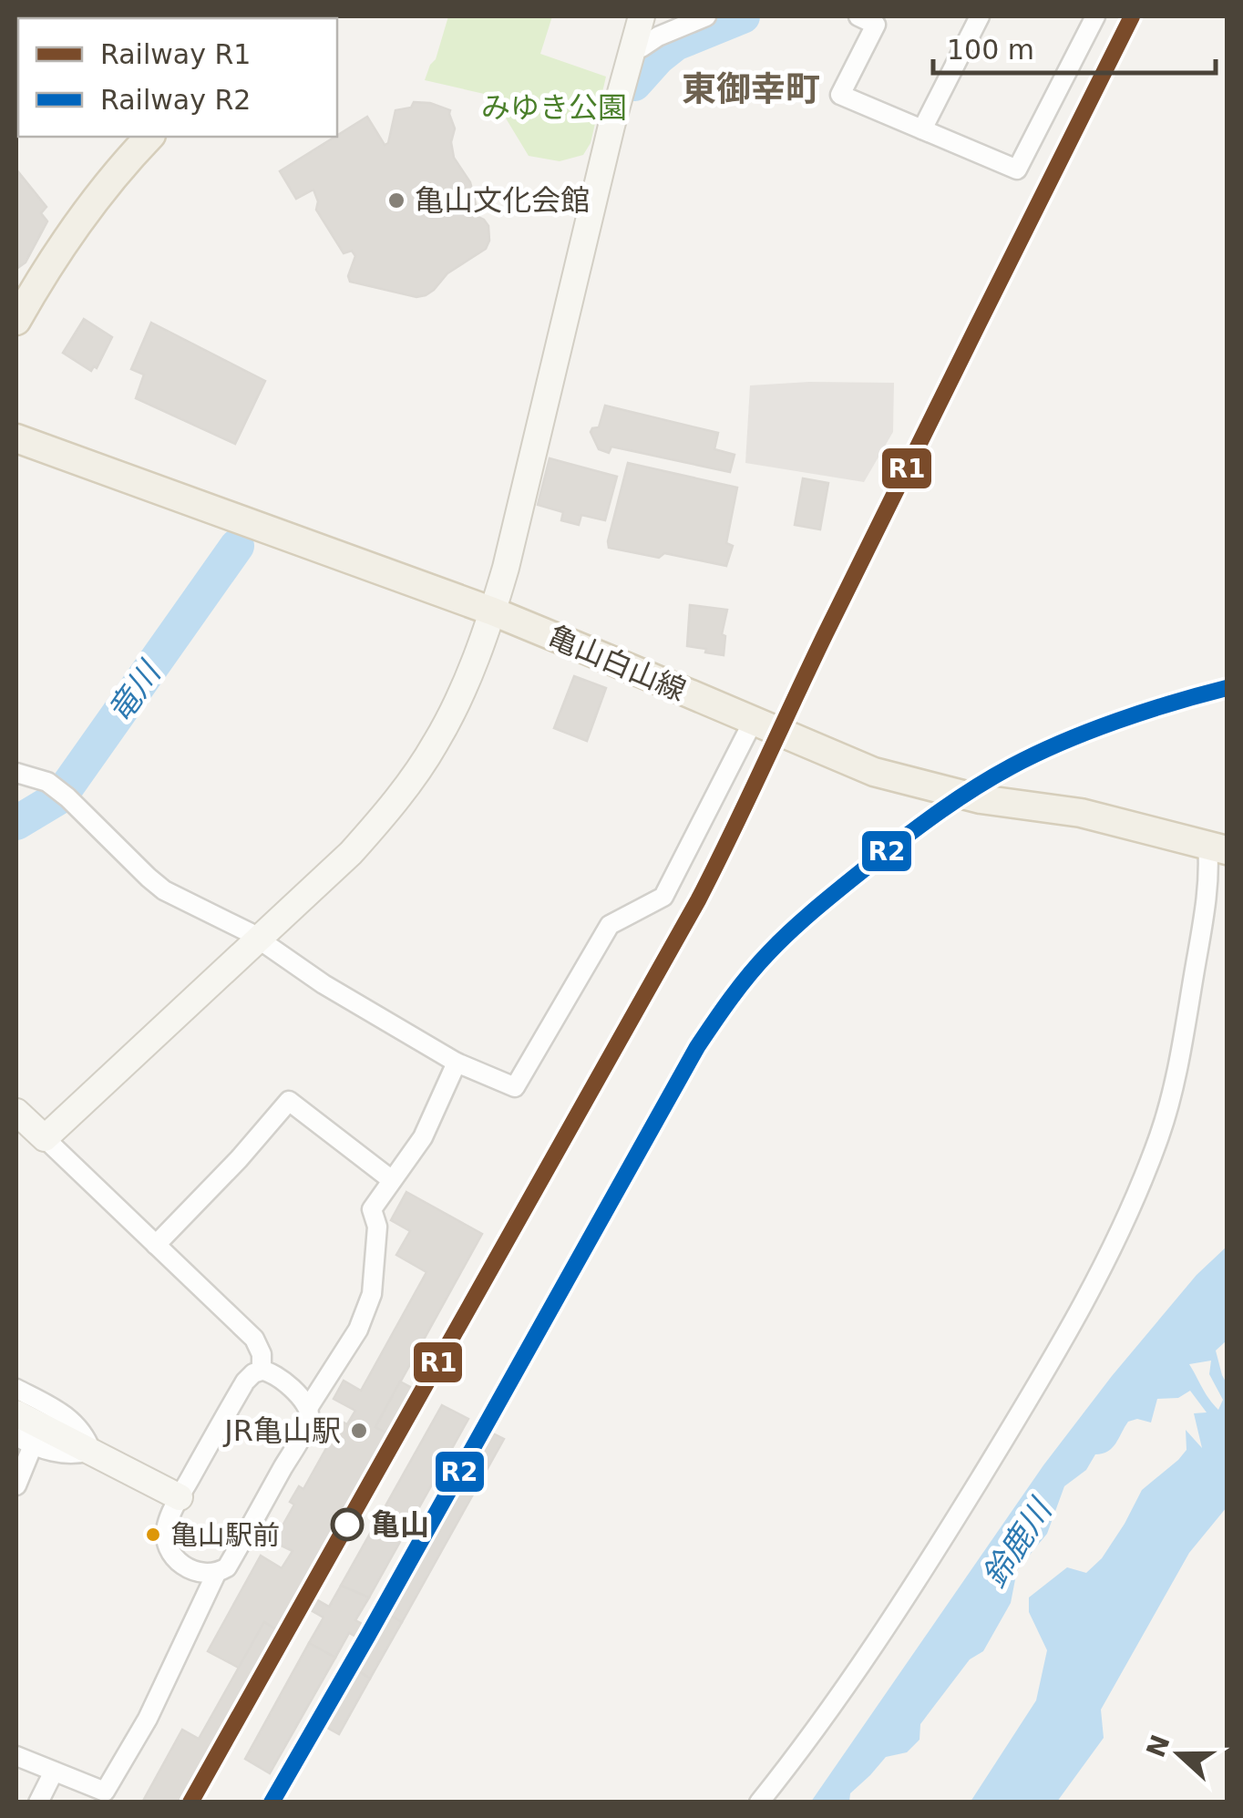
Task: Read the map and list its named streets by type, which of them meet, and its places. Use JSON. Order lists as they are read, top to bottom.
{
  "streets": {
    "main road": ["亀山白山線"]
  },
  "districts": ["東御幸町"],
  "water": ["竜川", "鈴鹿川"],
  "parks": ["みゆき公園"],
  "places": [
    "亀山文化会館",
    "JR亀山駅",
    "亀山",
    "亀山駅前"
  ],
  "lines": ["rail line R1", "rail line R2"],
  "legend": ["Railway R1", "Railway R2"],
  "scale_bar": "100 m",
  "north": "left"
}
